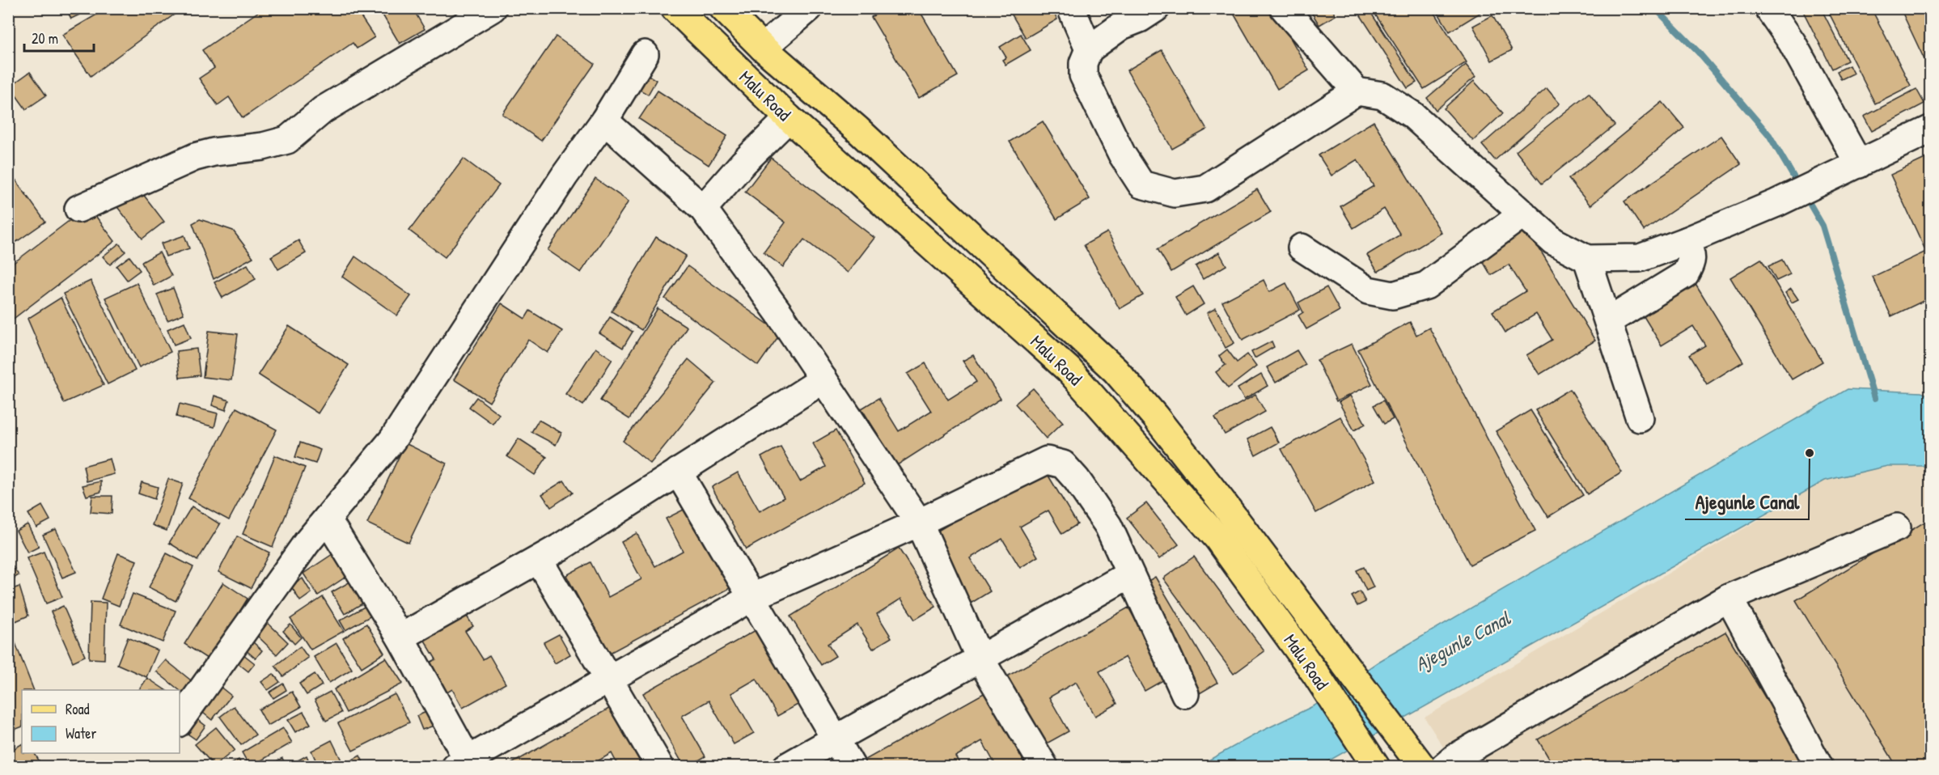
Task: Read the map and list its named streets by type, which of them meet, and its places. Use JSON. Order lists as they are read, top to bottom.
{
  "streets": {
    "main road": ["Malu Road"]
  },
  "water": ["Ajegunle Canal"],
  "places": ["Ajegunle Canal"],
  "legend": ["Road", "Water"],
  "scale_bar": "20 m"
}
